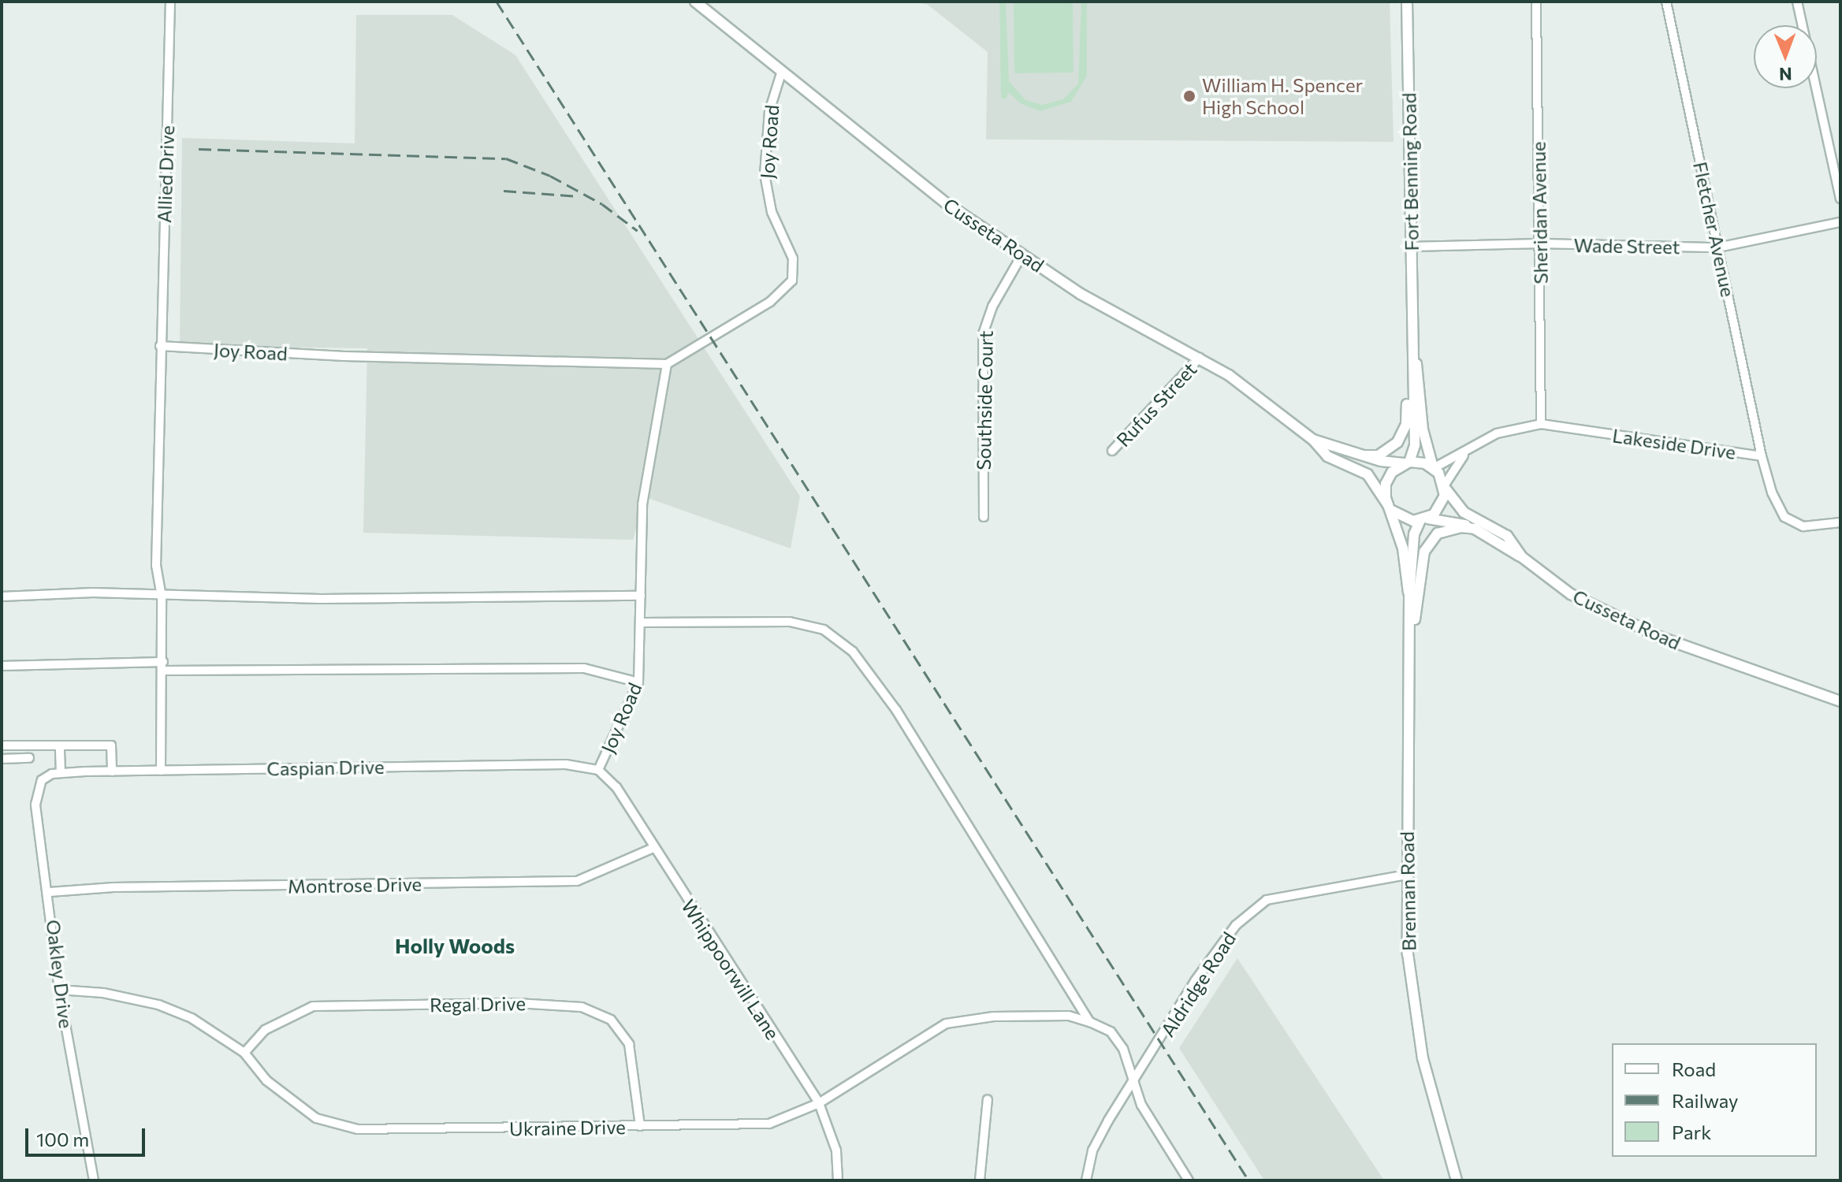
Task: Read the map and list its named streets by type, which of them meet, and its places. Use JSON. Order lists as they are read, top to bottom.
{
  "streets": {
    "street": [
      "Joy Road",
      "Fort Benning Road",
      "Allied Drive",
      "Sheridan Avenue",
      "Fletcher Avenue",
      "Cusseta Road",
      "Wade Street",
      "Southside Court",
      "Rufus Street",
      "Lakeside Drive",
      "Caspian Drive",
      "Montrose Drive",
      "Brennan Road",
      "Whippoorwill Lane",
      "Oakley Drive",
      "Aldridge Road",
      "Regal Drive",
      "Ukraine Drive"
    ]
  },
  "crossings": [
    ["Joy Road", "Allied Drive"],
    ["Joy Road", "Cusseta Road"],
    ["Joy Road", "Caspian Drive"],
    ["Joy Road", "Whippoorwill Lane"],
    ["Fort Benning Road", "Cusseta Road"],
    ["Fort Benning Road", "Wade Street"],
    ["Fort Benning Road", "Lakeside Drive"],
    ["Fort Benning Road", "Brennan Road"],
    ["Sheridan Avenue", "Wade Street"],
    ["Sheridan Avenue", "Lakeside Drive"],
    ["Fletcher Avenue", "Wade Street"],
    ["Fletcher Avenue", "Lakeside Drive"],
    ["Cusseta Road", "Southside Court"],
    ["Cusseta Road", "Rufus Street"],
    ["Cusseta Road", "Lakeside Drive"],
    ["Cusseta Road", "Brennan Road"],
    ["Lakeside Drive", "Brennan Road"],
    ["Caspian Drive", "Whippoorwill Lane"],
    ["Caspian Drive", "Oakley Drive"],
    ["Montrose Drive", "Whippoorwill Lane"],
    ["Montrose Drive", "Oakley Drive"],
    ["Brennan Road", "Aldridge Road"],
    ["Whippoorwill Lane", "Ukraine Drive"],
    ["Oakley Drive", "Ukraine Drive"],
    ["Regal Drive", "Ukraine Drive"]
  ],
  "districts": ["Holly Woods"],
  "places": ["William H. Spencer High School"],
  "legend": ["Road", "Railway", "Park"],
  "scale_bar": "100 m",
  "north": "bottom"
}
